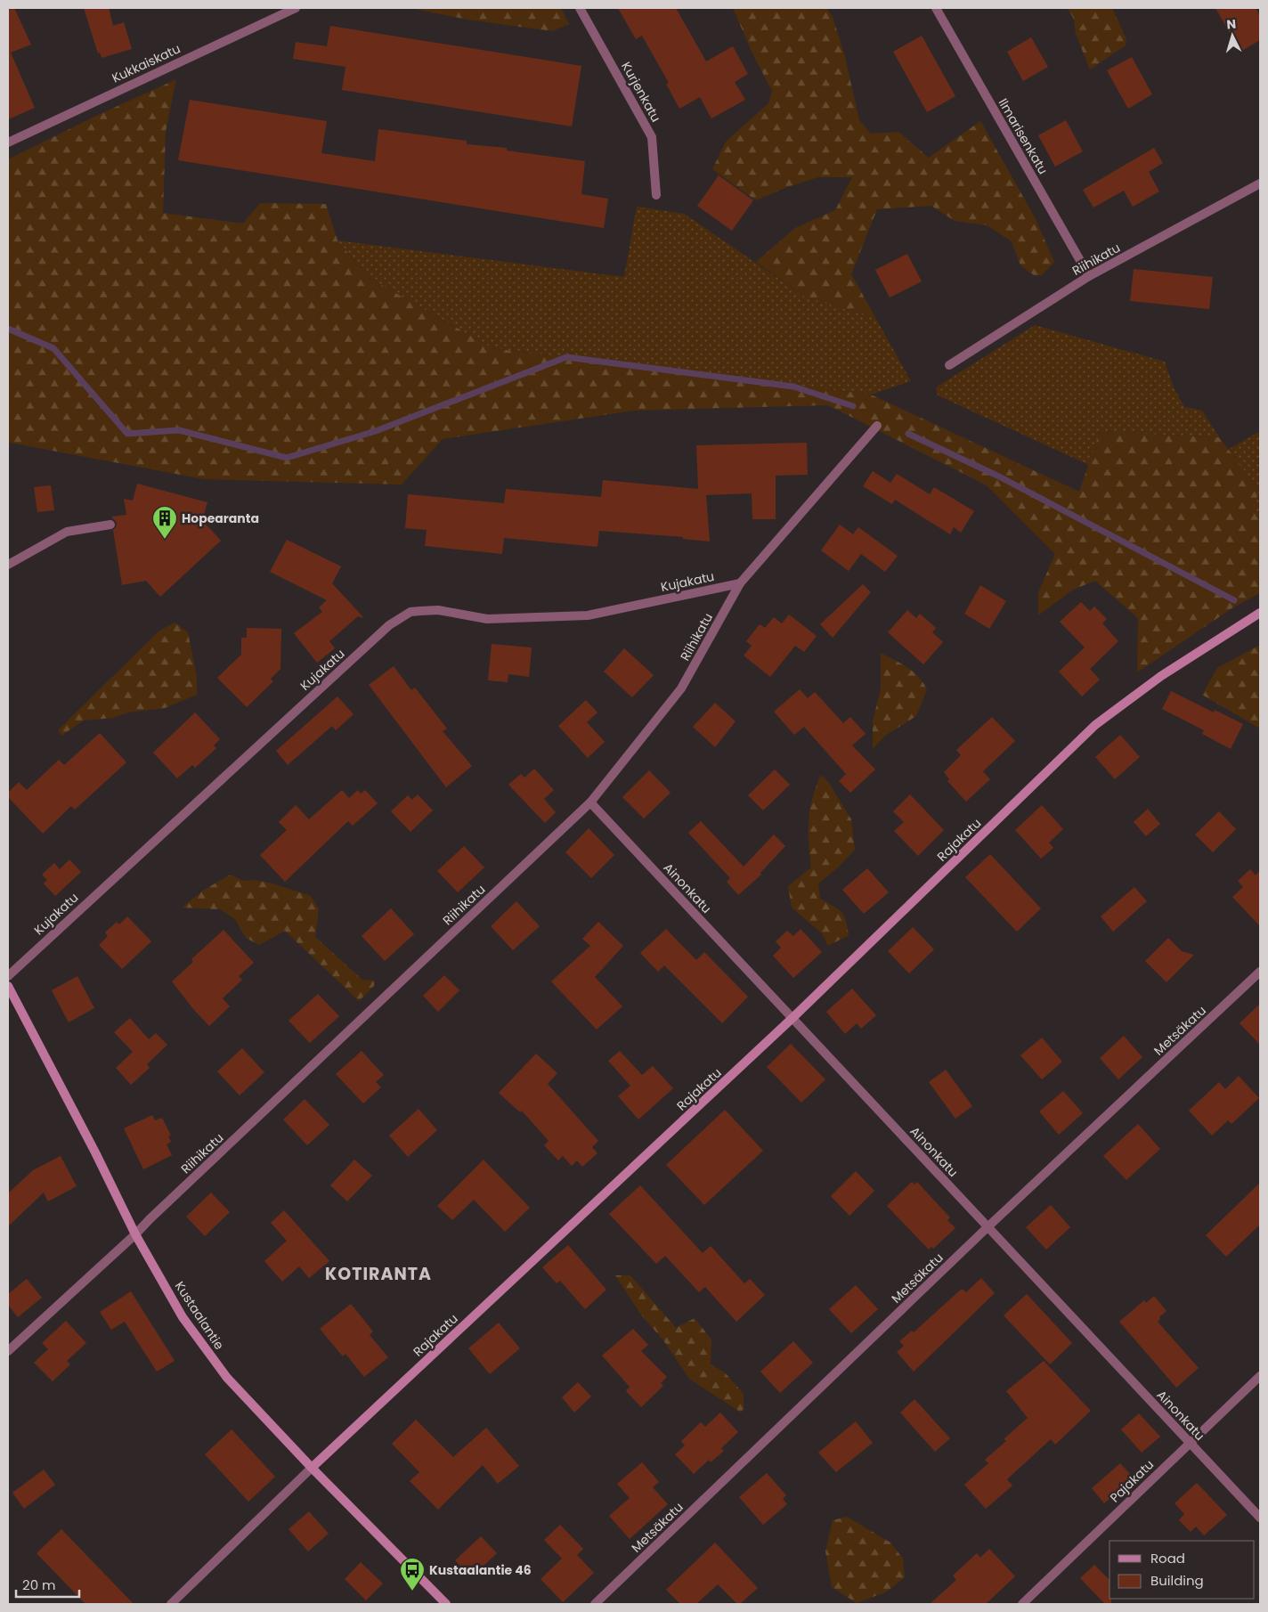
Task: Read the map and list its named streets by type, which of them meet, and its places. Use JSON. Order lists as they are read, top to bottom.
{
  "streets": {
    "street": [
      "Kukkaiskatu",
      "Kurjenkatu",
      "Ilmarisenkatu",
      "Riihikatu",
      "Kujakatu",
      "Rajakatu",
      "Ainonkatu",
      "Metsäkatu",
      "Kustaalantie",
      "Pajakatu"
    ]
  },
  "crossings": [
    ["Ilmarisenkatu", "Riihikatu"],
    ["Riihikatu", "Kujakatu"],
    ["Riihikatu", "Ainonkatu"],
    ["Riihikatu", "Kustaalantie"],
    ["Rajakatu", "Ainonkatu"],
    ["Rajakatu", "Kustaalantie"],
    ["Ainonkatu", "Metsäkatu"],
    ["Ainonkatu", "Pajakatu"]
  ],
  "districts": ["KOTIRANTA"],
  "places": {
    "building": ["Hopearanta"],
    "bus stop": ["Kustaalantie 46"]
  },
  "legend": ["Road", "Building"],
  "scale_bar": "20 m",
  "north": "top"
}
